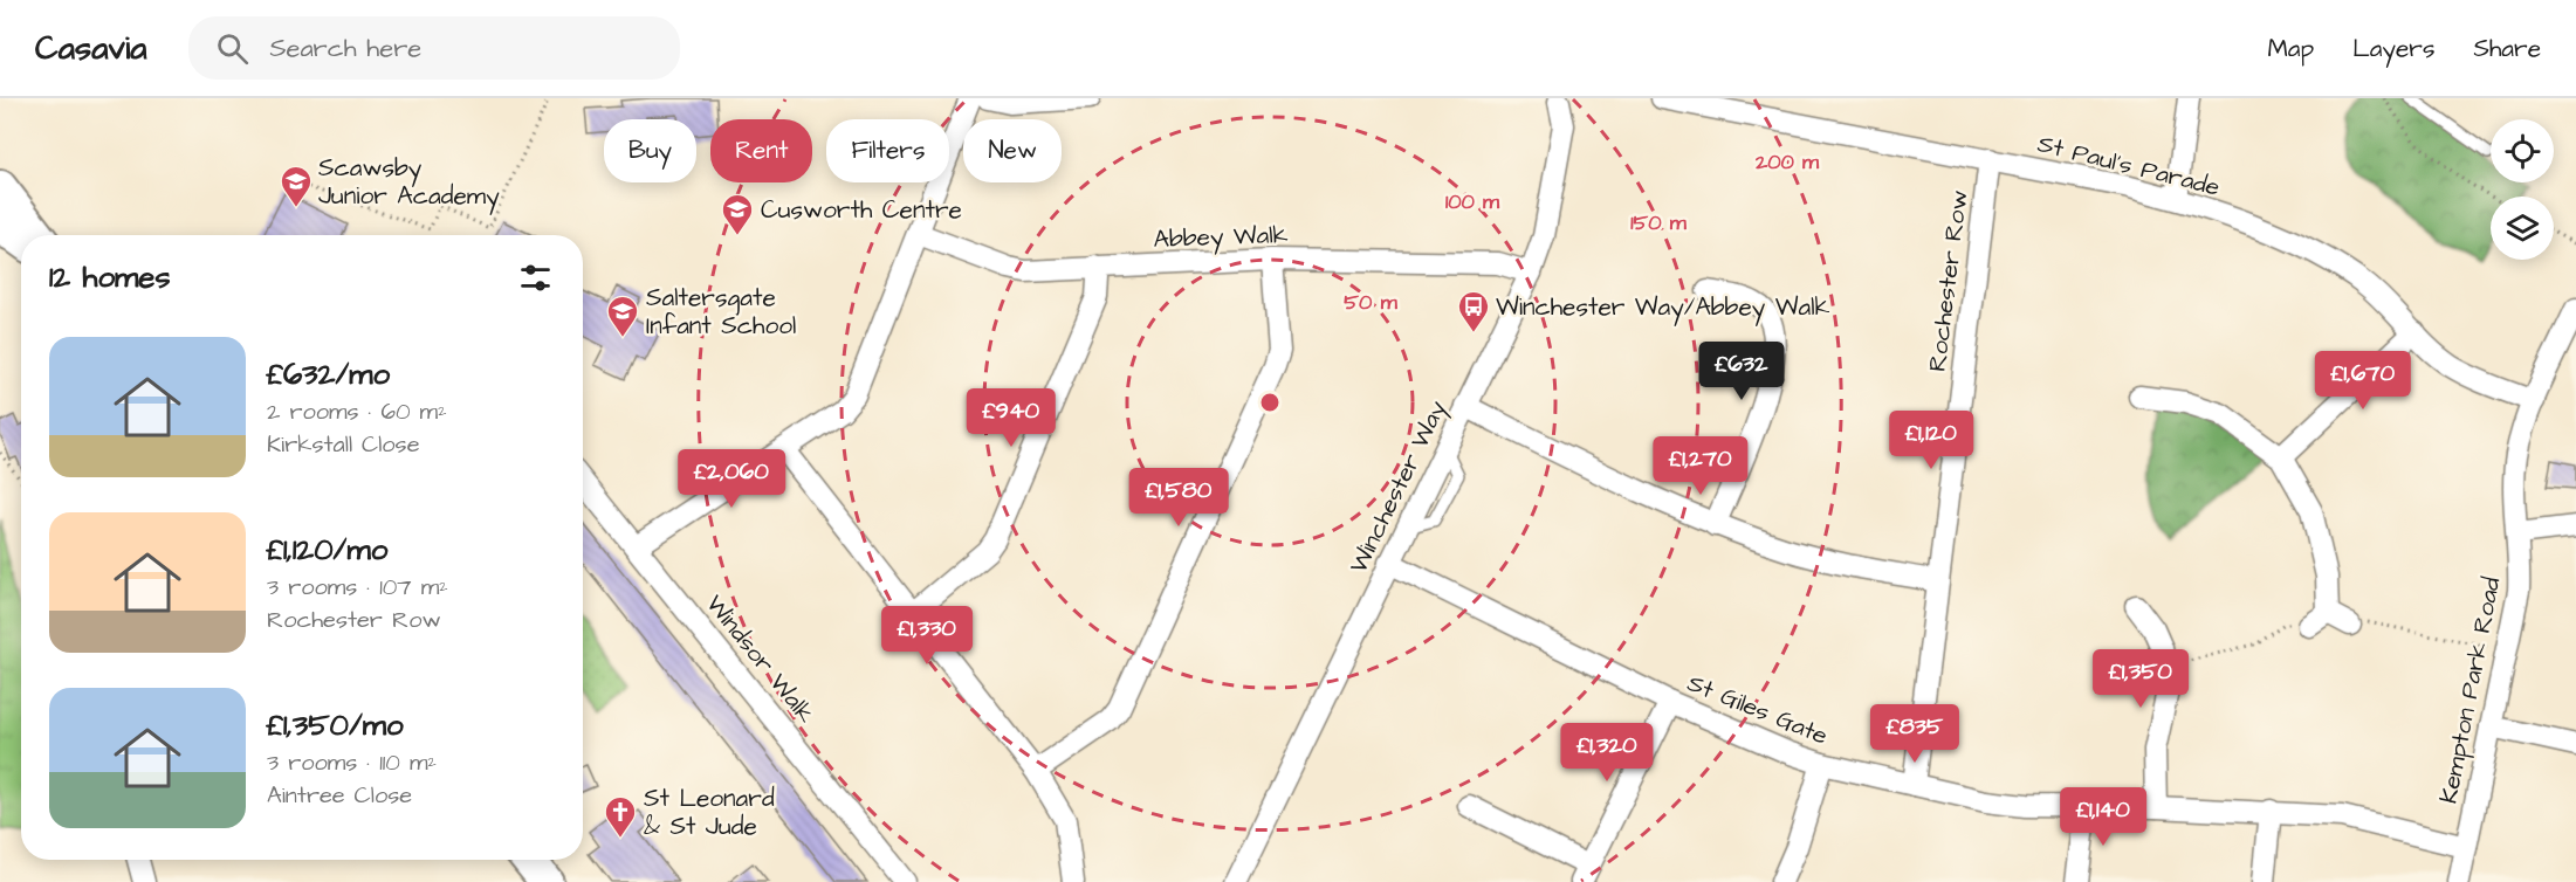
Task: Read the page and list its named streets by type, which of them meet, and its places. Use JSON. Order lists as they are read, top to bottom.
{
  "streets": {
    "street": [
      "St Paul's Parade",
      "Abbey Walk",
      "Rochester Row",
      "Winchester Way",
      "Windsor Walk",
      "Kempton Park Road",
      "St Giles Gate"
    ]
  },
  "crossings": [
    ["St Paul's Parade", "Rochester Row"],
    ["St Paul's Parade", "Kempton Park Road"],
    ["Abbey Walk", "Winchester Way"],
    ["Rochester Row", "St Giles Gate"],
    ["Winchester Way", "St Giles Gate"],
    ["Kempton Park Road", "St Giles Gate"]
  ],
  "places": {
    "school or university": ["Scawsby Junior Academy", "Cusworth Centre", "Saltersgate Infant School"],
    "bus stop": ["Winchester Way/Abbey Walk"],
    "church": ["St Leonard & St Jude"]
  },
  "page": {
    "header": "Casavia",
    "search": "Search here",
    "nav": ["Map", "Layers", "Share"],
    "chip": [
      "Buy",
      "Rent",
      "Filters",
      "New"
    ],
    "heading": "12 homes",
    "list": [
      {
        "name": "£632/mo",
        "note": "2 rooms · 60 m² · Kirkstall Close"
      },
      {
        "name": "£1,120/mo",
        "note": "3 rooms · 107 m² · Rochester Row"
      },
      {
        "name": "£1,350/mo",
        "note": "3 rooms · 110 m² · Aintree Close"
      }
    ],
    "price": [
      "£632",
      "£1,670",
      "£940",
      "£1,120",
      "£1,270",
      "£2,060",
      "£1,580",
      "£1,330",
      "£1,350",
      "£835",
      "£1,320",
      "£1,140"
    ]
  },
  "rings": [
    "200 m",
    "100 m",
    "150 m",
    "50 m"
  ]
}
